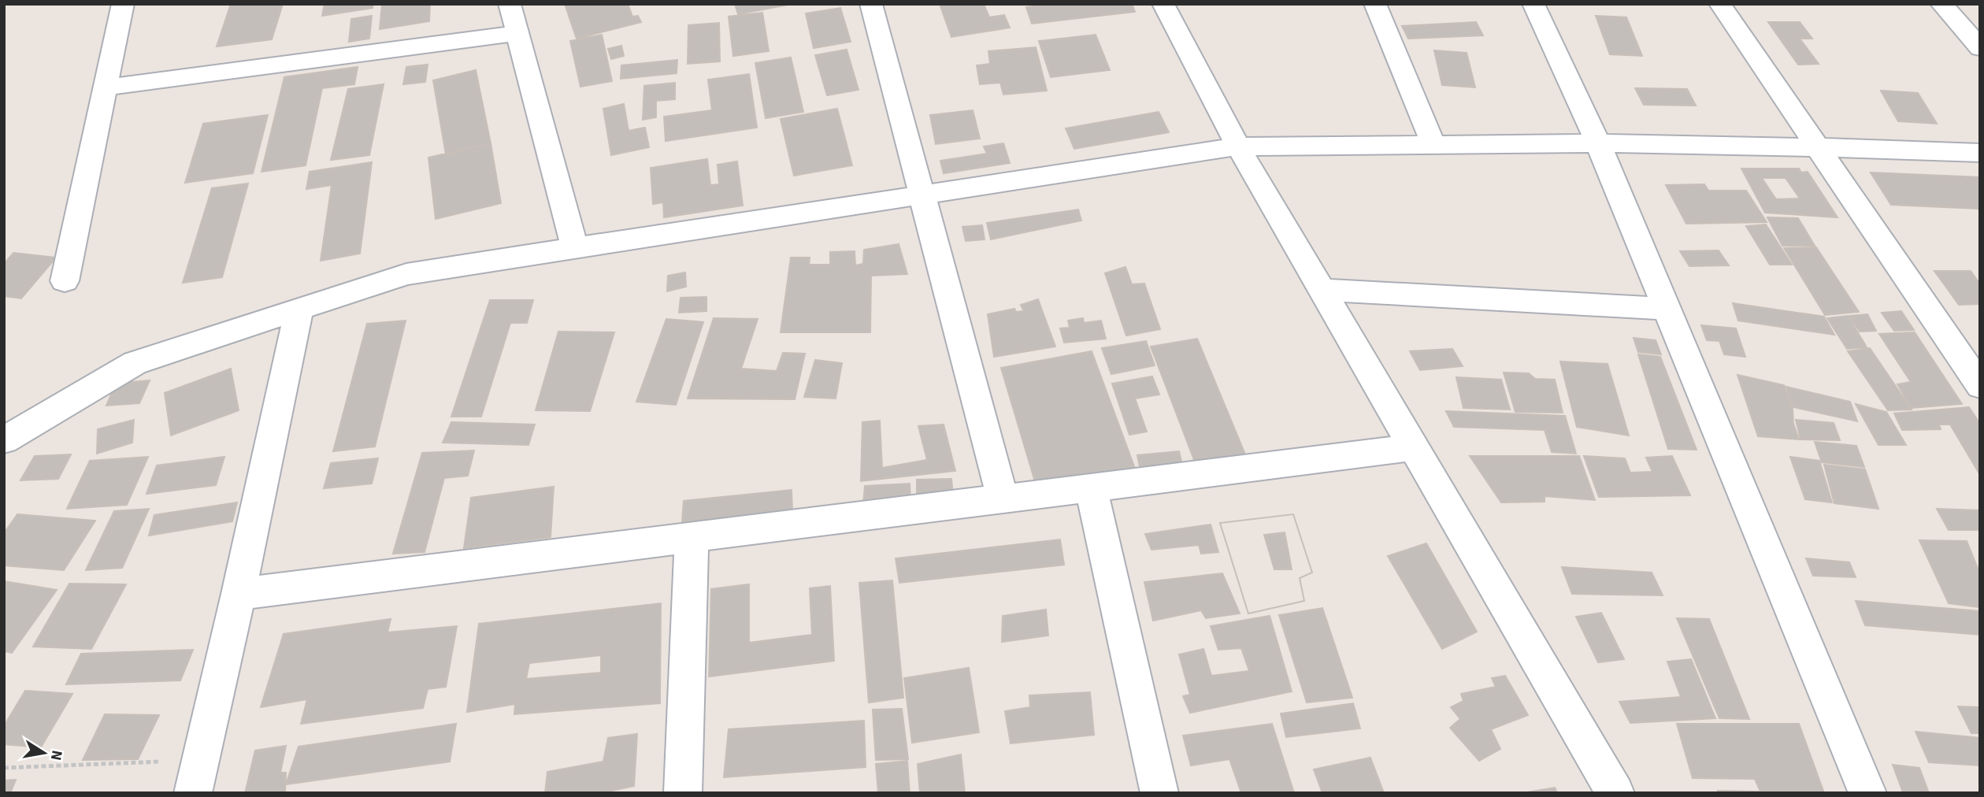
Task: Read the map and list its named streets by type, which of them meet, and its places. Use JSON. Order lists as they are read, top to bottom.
{
  "north": "right"
}
